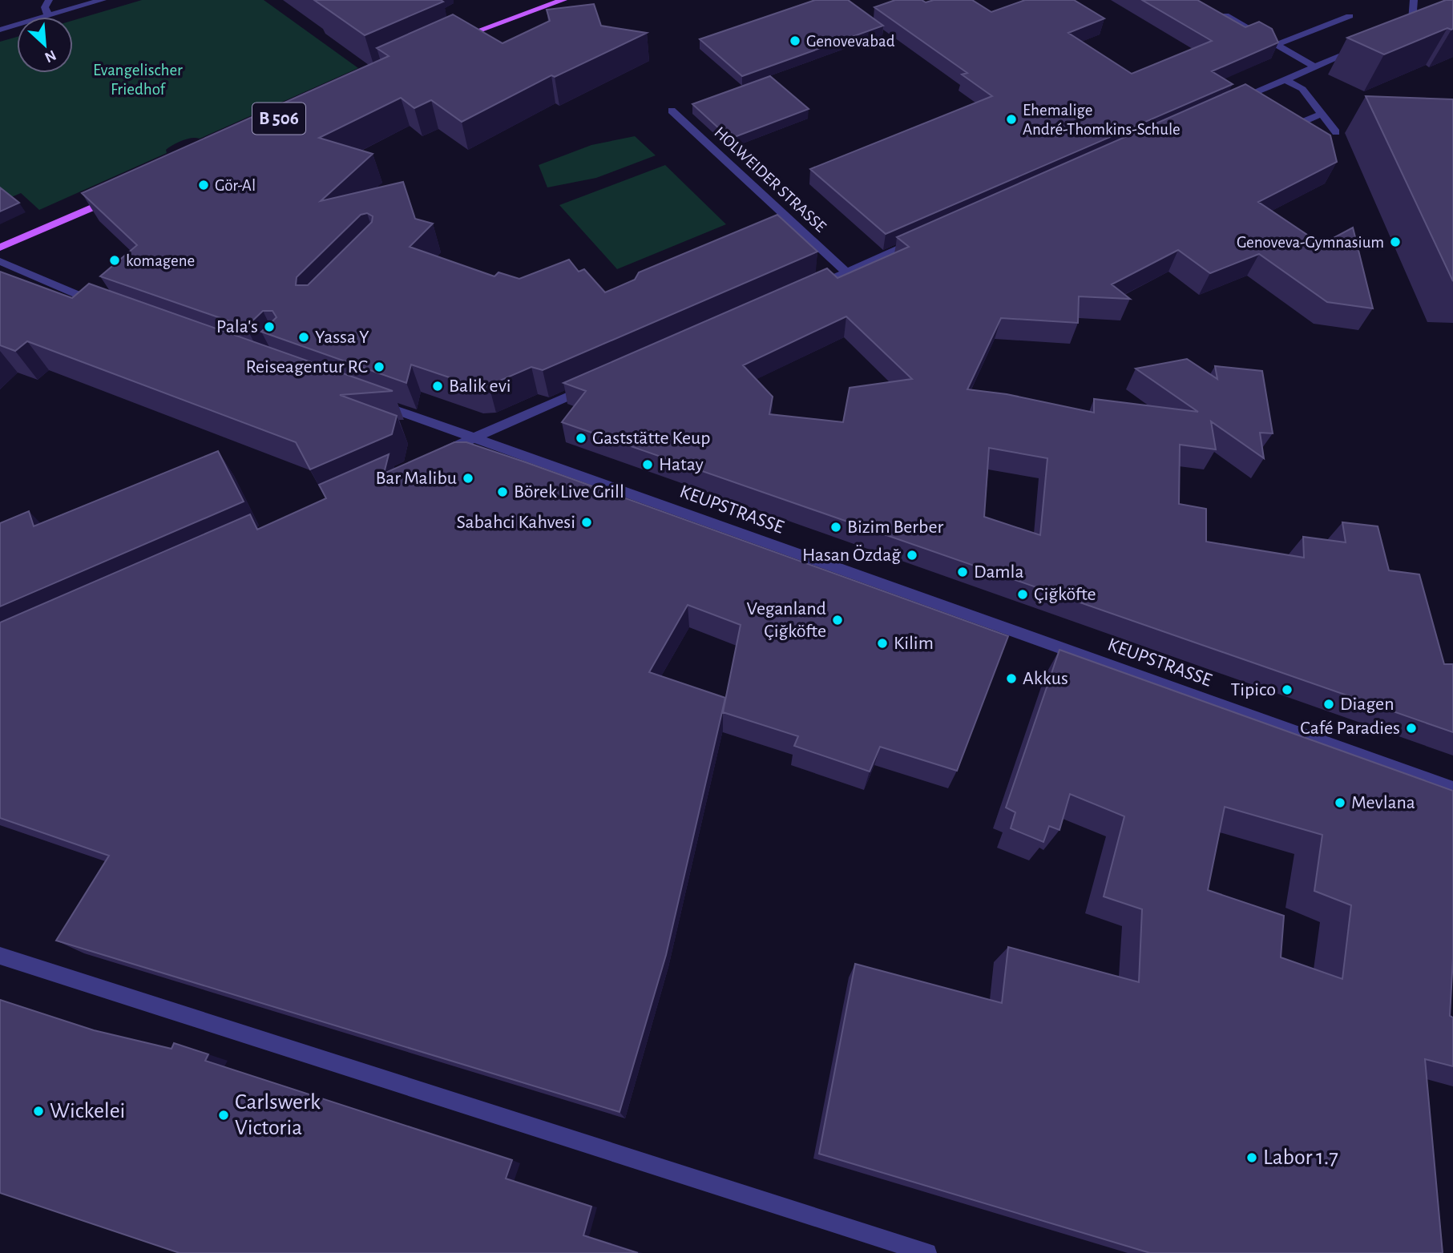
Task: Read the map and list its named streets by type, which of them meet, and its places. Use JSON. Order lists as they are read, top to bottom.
{
  "streets": {
    "street": ["HOLWEIDER STRASSE", "KEUPSTRASSE"]
  },
  "parks": ["Evangelischer Friedhof"],
  "places": [
    "Genovevabad",
    "Ehemalige André-Thomkins-Schule",
    "Gör-Al",
    "Genoveva-Gymnasium",
    "komagene",
    "Pala's",
    "Yassa Y",
    "Reiseagentur RC",
    "Balik evi",
    "Gaststätte Keup",
    "Hatay",
    "Bar Malibu",
    "Börek Live Grill",
    "Sabahci Kahvesi",
    "Bizim Berber",
    "Hasan Özdağ",
    "Damla",
    "Çiğköfte",
    "Veganland Çiğköfte",
    "Kilim",
    "Akkus",
    "Tipico",
    "Diagen",
    "Café Paradies",
    "Mevlana",
    "Wickelei",
    "Carlswerk Victoria",
    "Labor 1.7"
  ],
  "north": "bottom right"
}
